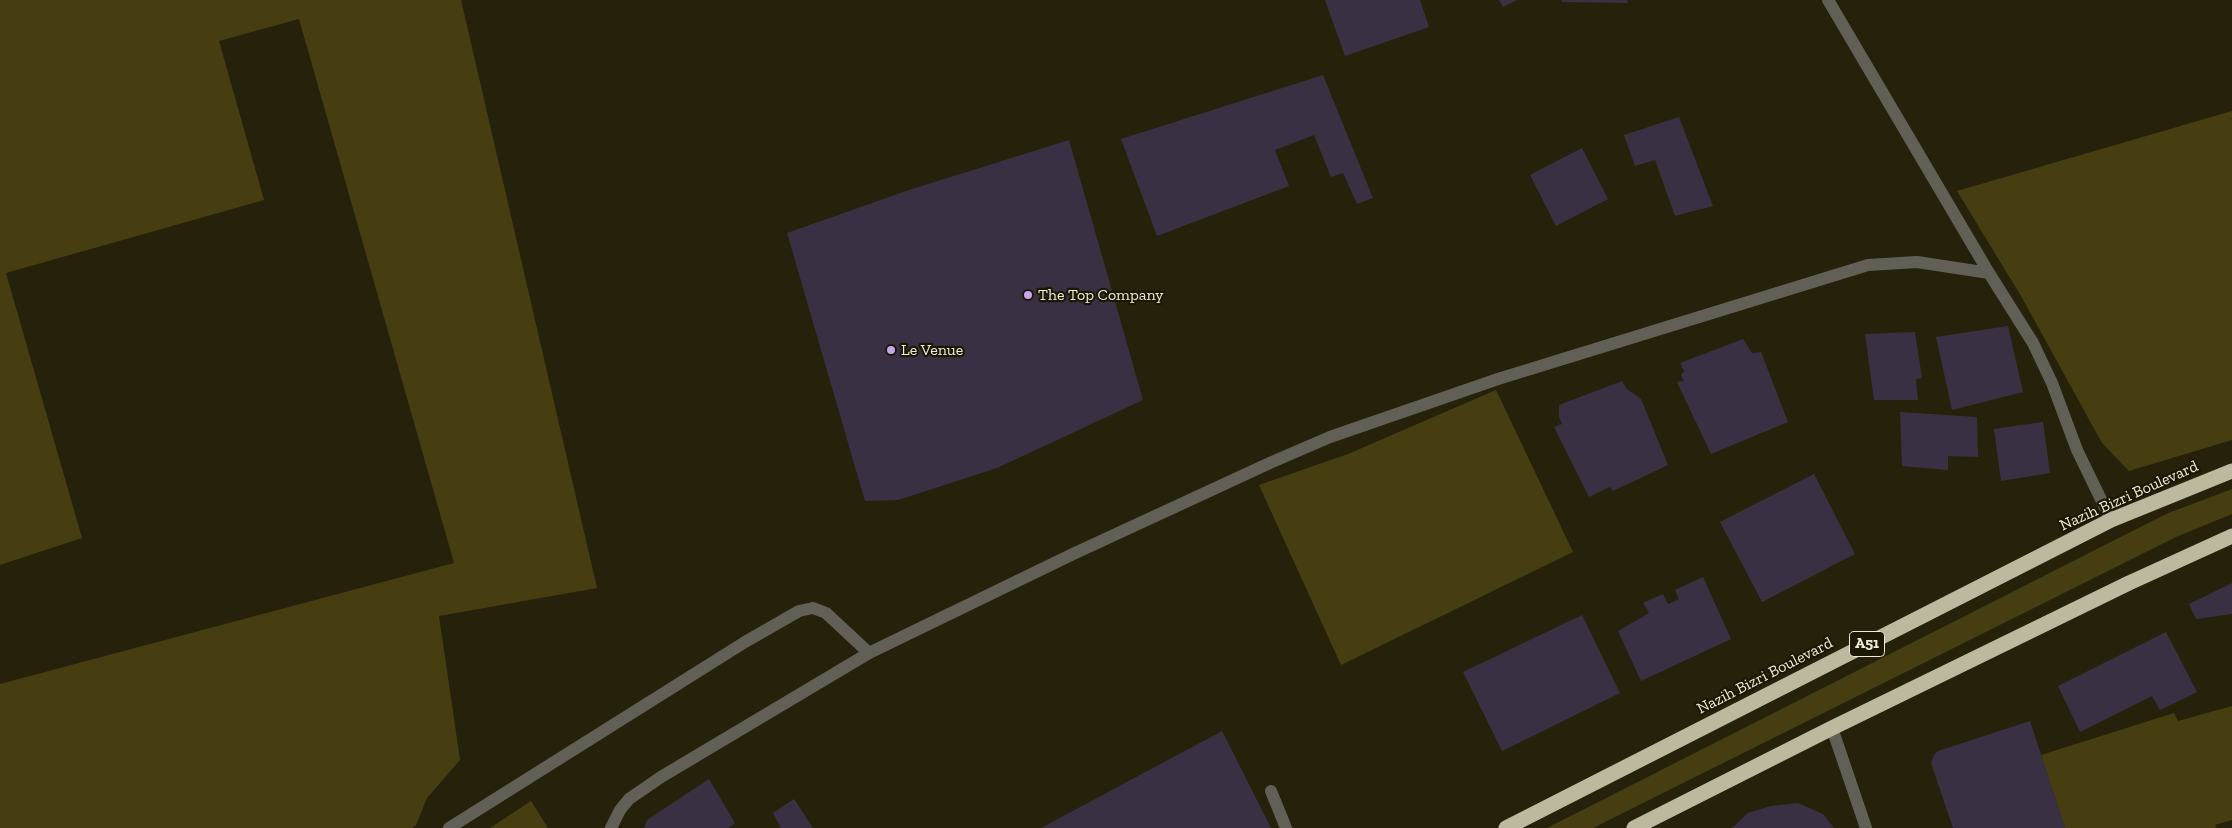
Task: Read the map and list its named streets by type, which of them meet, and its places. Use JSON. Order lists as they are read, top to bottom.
{
  "streets": {
    "highway": ["Nazih Bizri Boulevard", "A51"]
  },
  "places": ["The Top Company", "Le Venue"]
}
